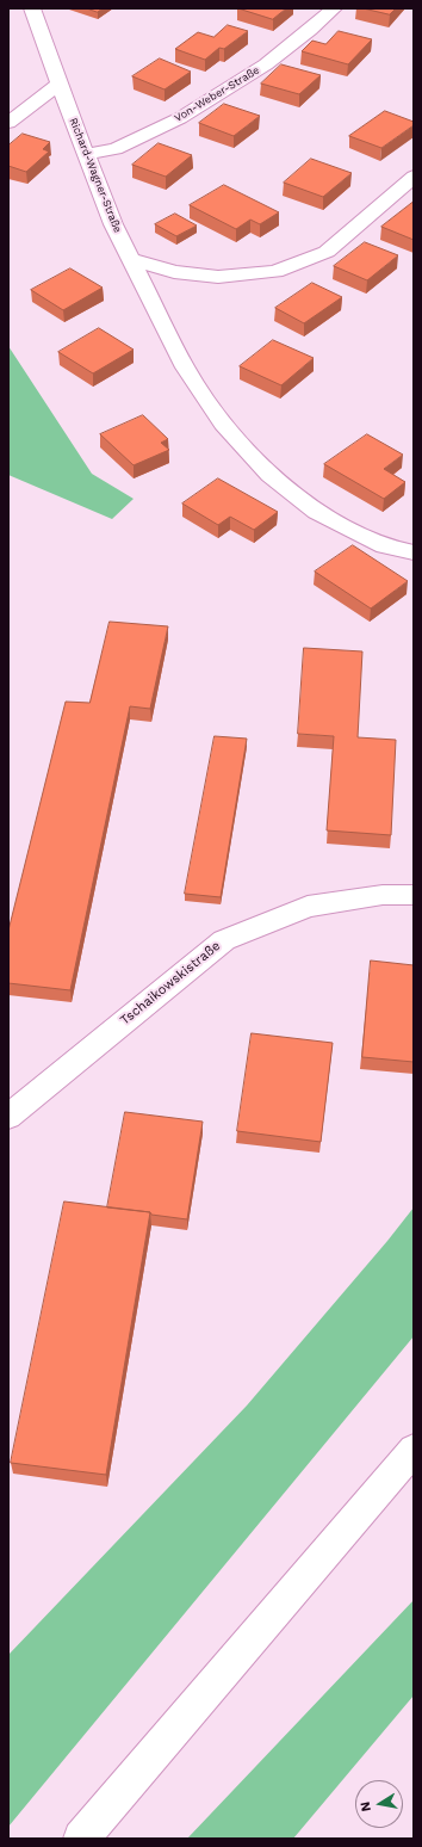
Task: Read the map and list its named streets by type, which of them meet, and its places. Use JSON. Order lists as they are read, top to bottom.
{
  "streets": {
    "street": ["Von-Weber-Straße", "Richard-Wagner-Straße", "Tschaikowskistraße"]
  },
  "crossings": [
    ["Von-Weber-Straße", "Richard-Wagner-Straße"]
  ],
  "north": "left"
}
